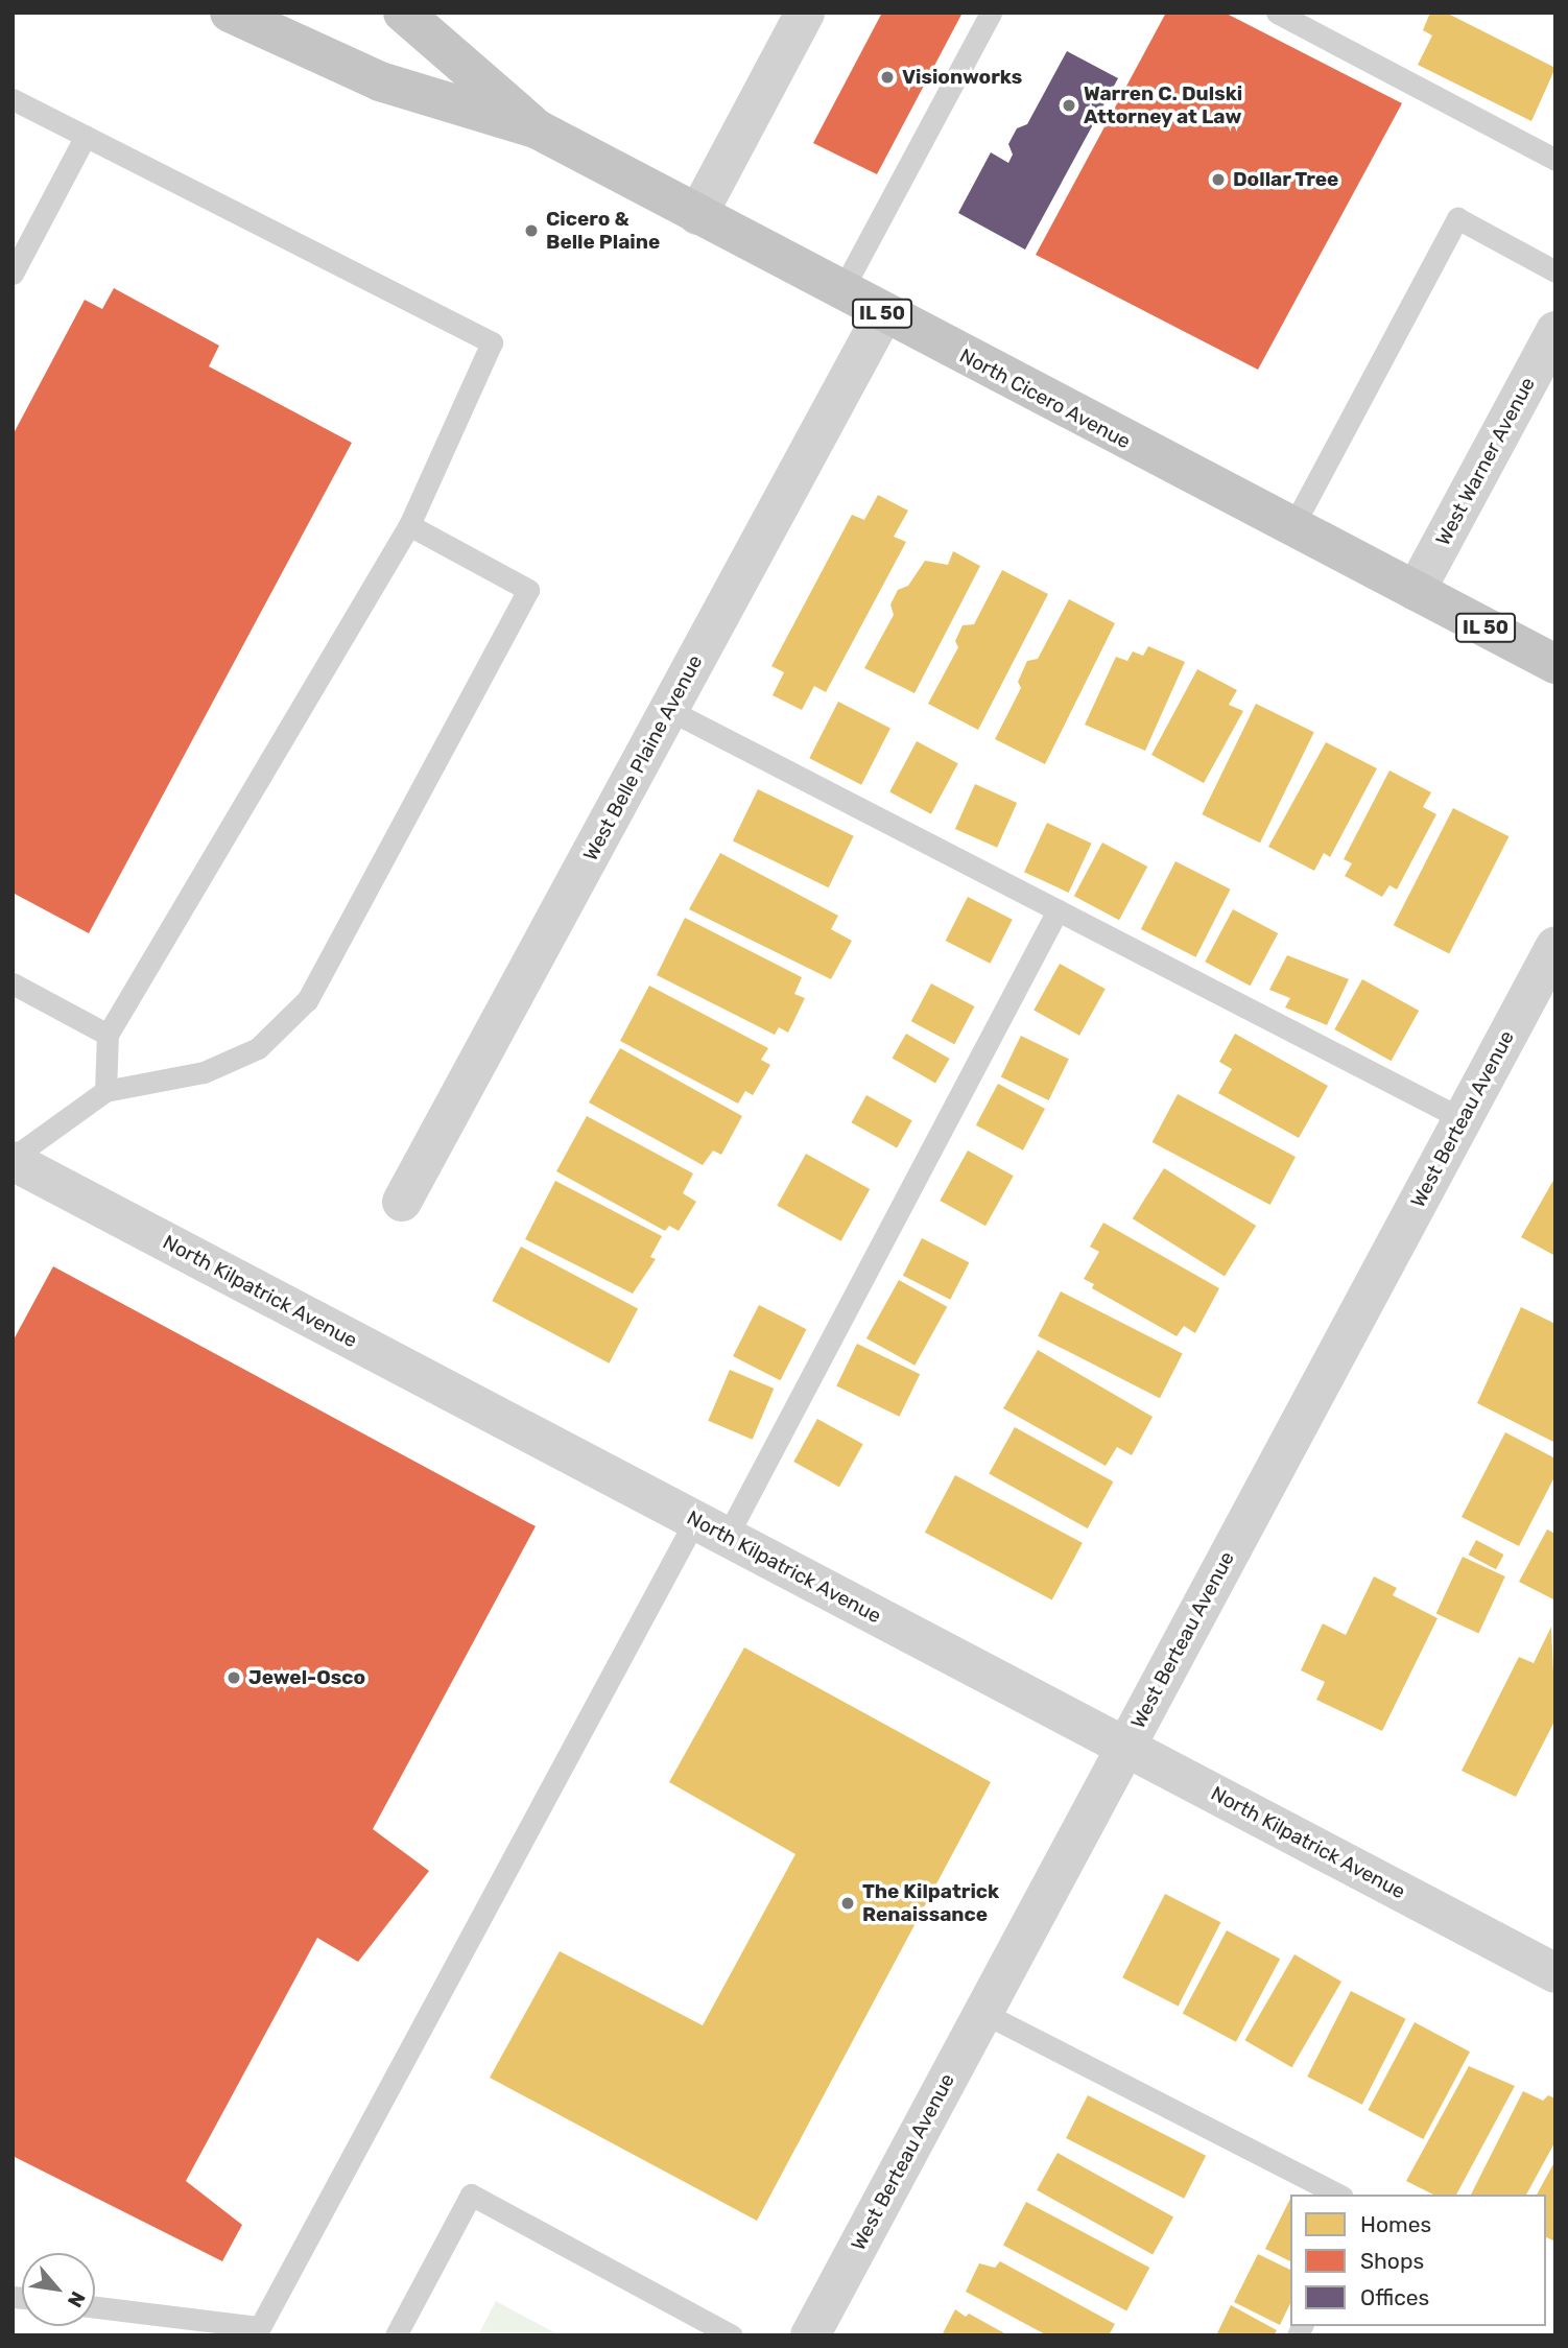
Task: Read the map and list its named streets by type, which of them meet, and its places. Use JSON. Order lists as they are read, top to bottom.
{
  "streets": {
    "main road": ["IL 50", "North Cicero Avenue"],
    "street": [
      "West Warner Avenue",
      "West Belle Plaine Avenue",
      "West Berteau Avenue",
      "North Kilpatrick Avenue"
    ]
  },
  "crossings": [
    ["North Cicero Avenue", "West Warner Avenue"],
    ["North Cicero Avenue", "West Belle Plaine Avenue"],
    ["West Berteau Avenue", "North Kilpatrick Avenue"]
  ],
  "places": [
    "Visionworks",
    "Warren C. Dulski Attorney at Law",
    "Dollar Tree",
    "Cicero & Belle Plaine",
    "Jewel-Osco",
    "The Kilpatrick Renaissance"
  ],
  "legend": ["Homes", "Shops", "Offices"],
  "north": "bottom right"
}
